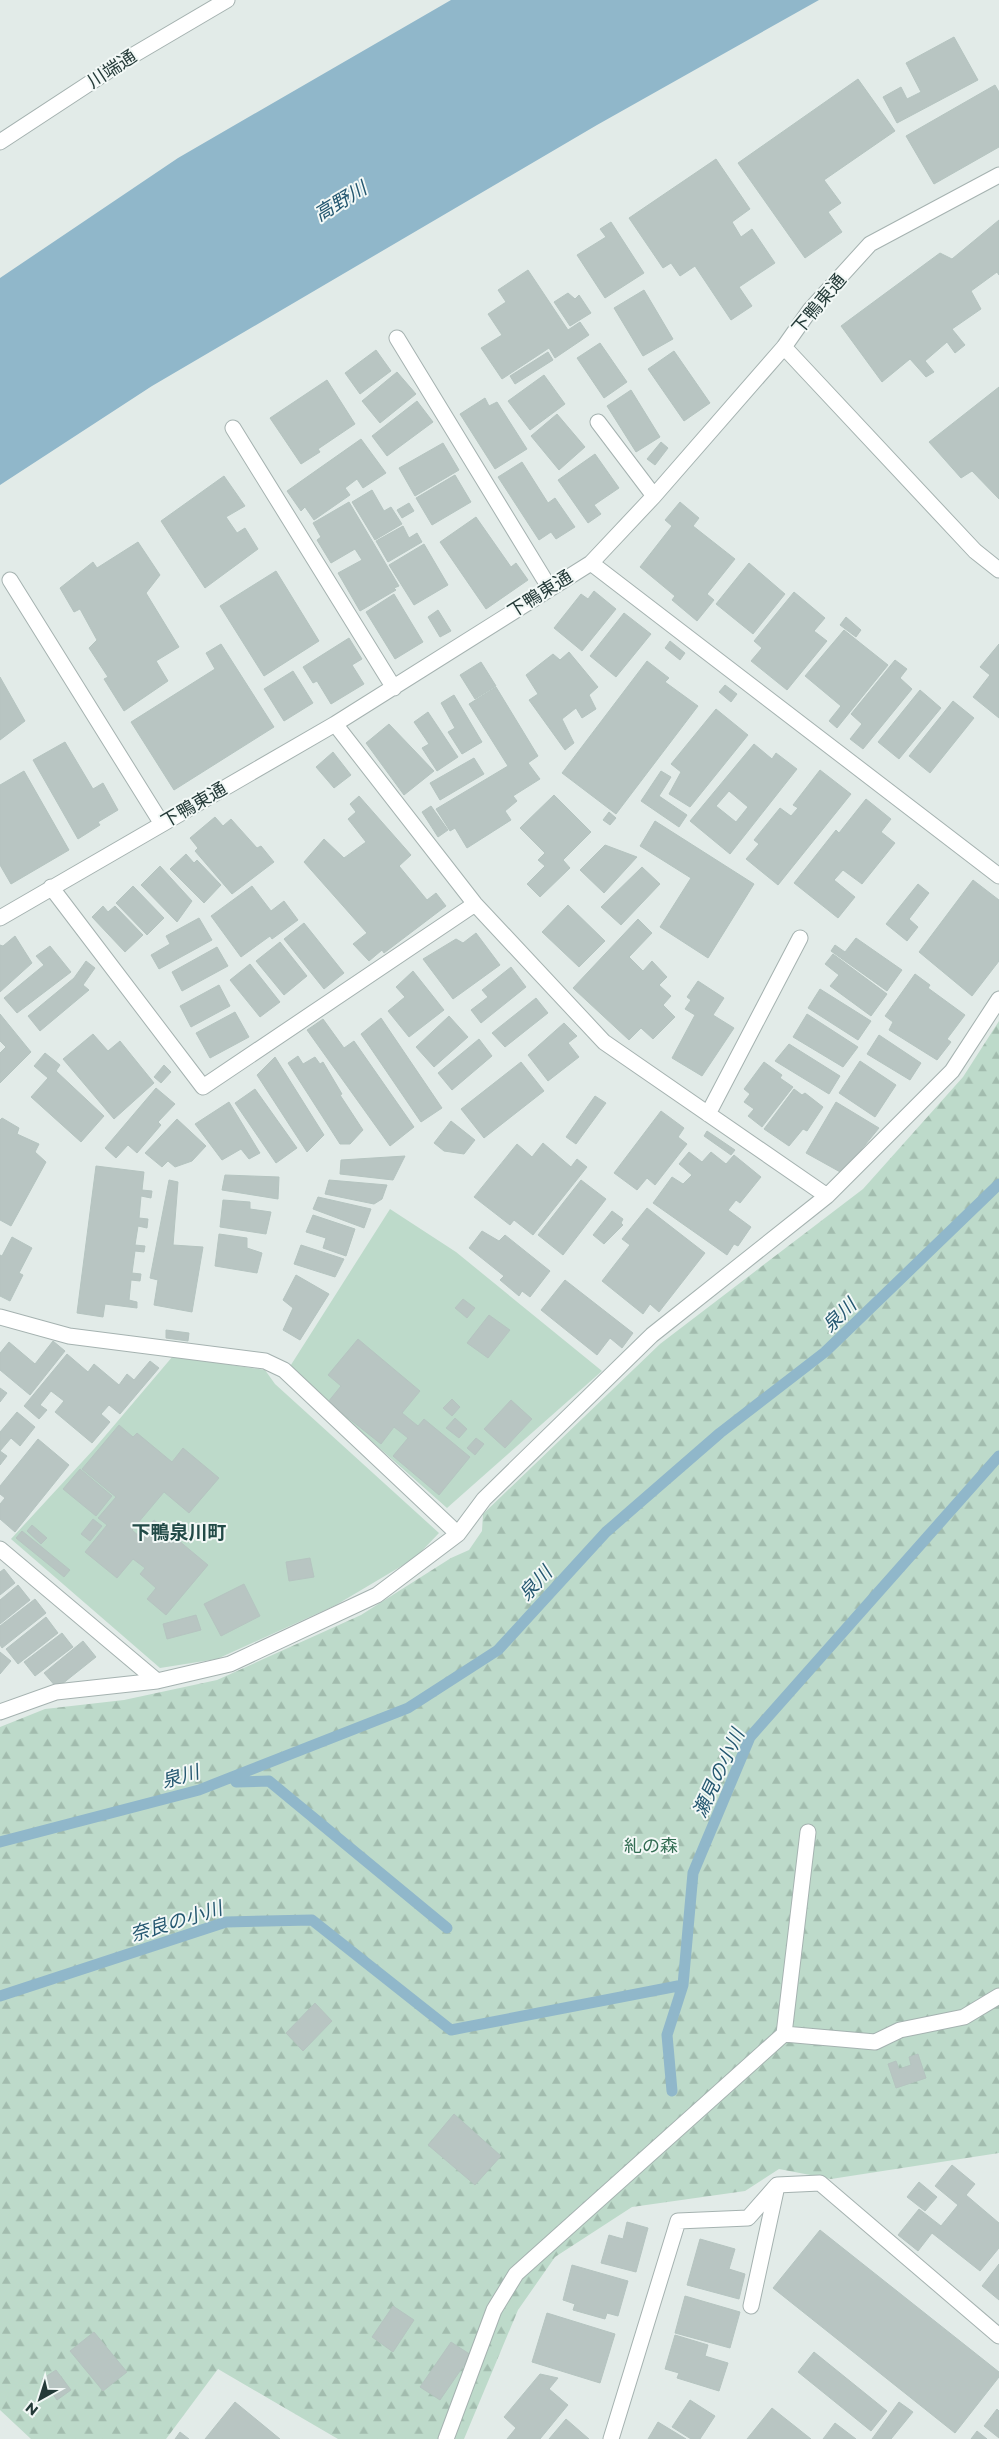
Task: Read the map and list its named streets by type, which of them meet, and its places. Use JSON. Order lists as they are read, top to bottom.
{
  "streets": {
    "street": ["川端通", "下鴨東通"]
  },
  "districts": ["下鴨泉川町"],
  "water": [
    "高野川",
    "泉川",
    "瀬見の小川",
    "奈良の小川"
  ],
  "parks": ["糺の森"],
  "north": "bottom left"
}
